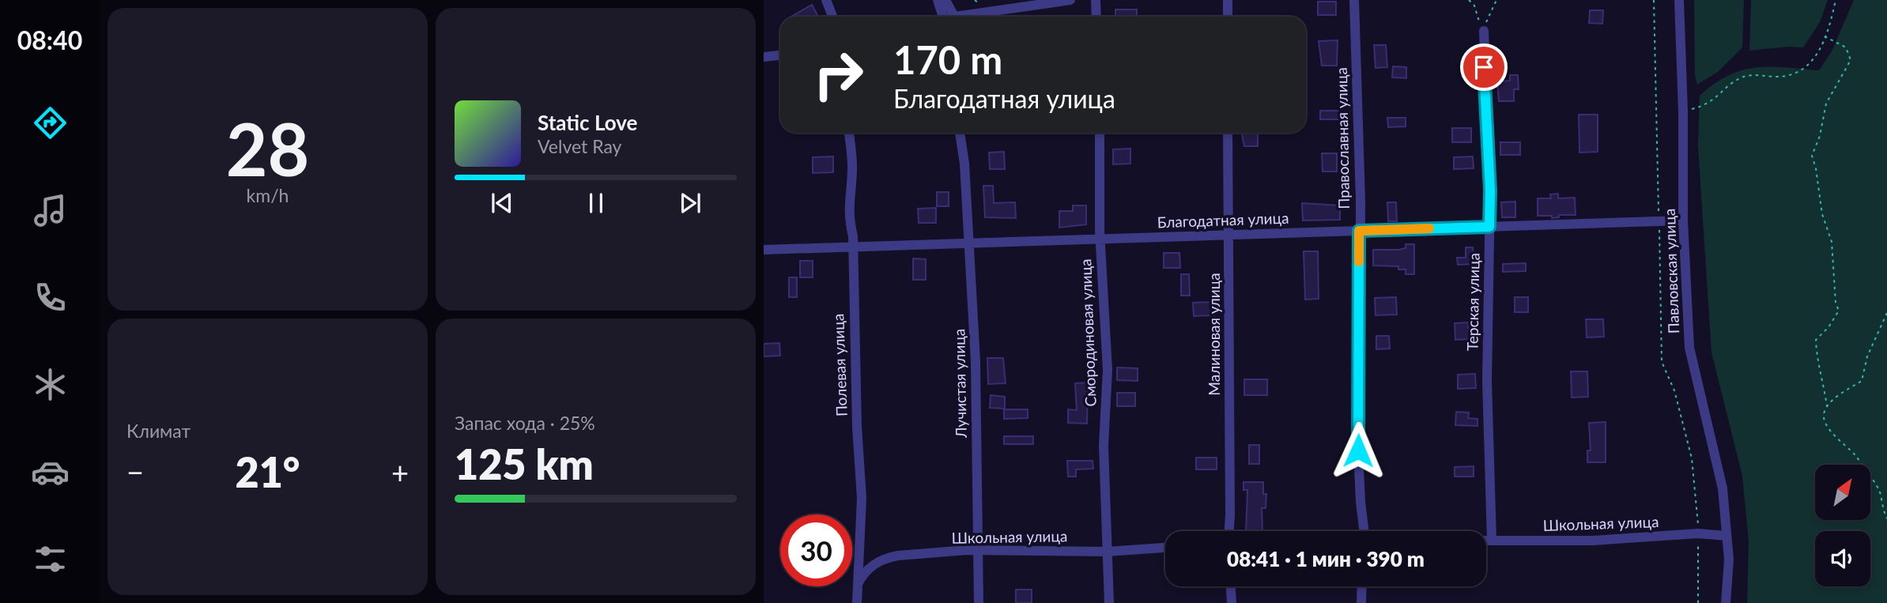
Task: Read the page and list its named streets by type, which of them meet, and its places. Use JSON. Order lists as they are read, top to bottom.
{
  "streets": {
    "street": [
      "Православная улица",
      "Благодатная улица",
      "Павловская улица",
      "Терская улица",
      "Смородиновая улица",
      "Малиновая улица",
      "Полевая улица",
      "Лучистая улица",
      "Школьная улица"
    ]
  },
  "crossings": [
    ["Православная улица", "Благодатная улица"],
    ["Благодатная улица", "Павловская улица"],
    ["Благодатная улица", "Терская улица"],
    ["Благодатная улица", "Смородиновая улица"],
    ["Благодатная улица", "Малиновая улица"],
    ["Благодатная улица", "Полевая улица"],
    ["Благодатная улица", "Лучистая улица"],
    ["Павловская улица", "Школьная улица"],
    ["Терская улица", "Школьная улица"],
    ["Смородиновая улица", "Школьная улица"],
    ["Полевая улица", "Школьная улица"],
    ["Лучистая улица", "Школьная улица"]
  ],
  "north": "top right",
  "page": {
    "tabs": "08:40",
    "tile": [
      ["28", "km/h"],
      "Климат",
      ["Запас хода · 25%", "125 km"]
    ],
    "turn": ["170 m", "Благодатная улица"],
    "song": ["Static Love", "Velvet Ray"],
    "heat": ["−", "21°", "+"],
    "limit": "30",
    "trip": "08:41 · 1 мин · 390 m"
  }
}
